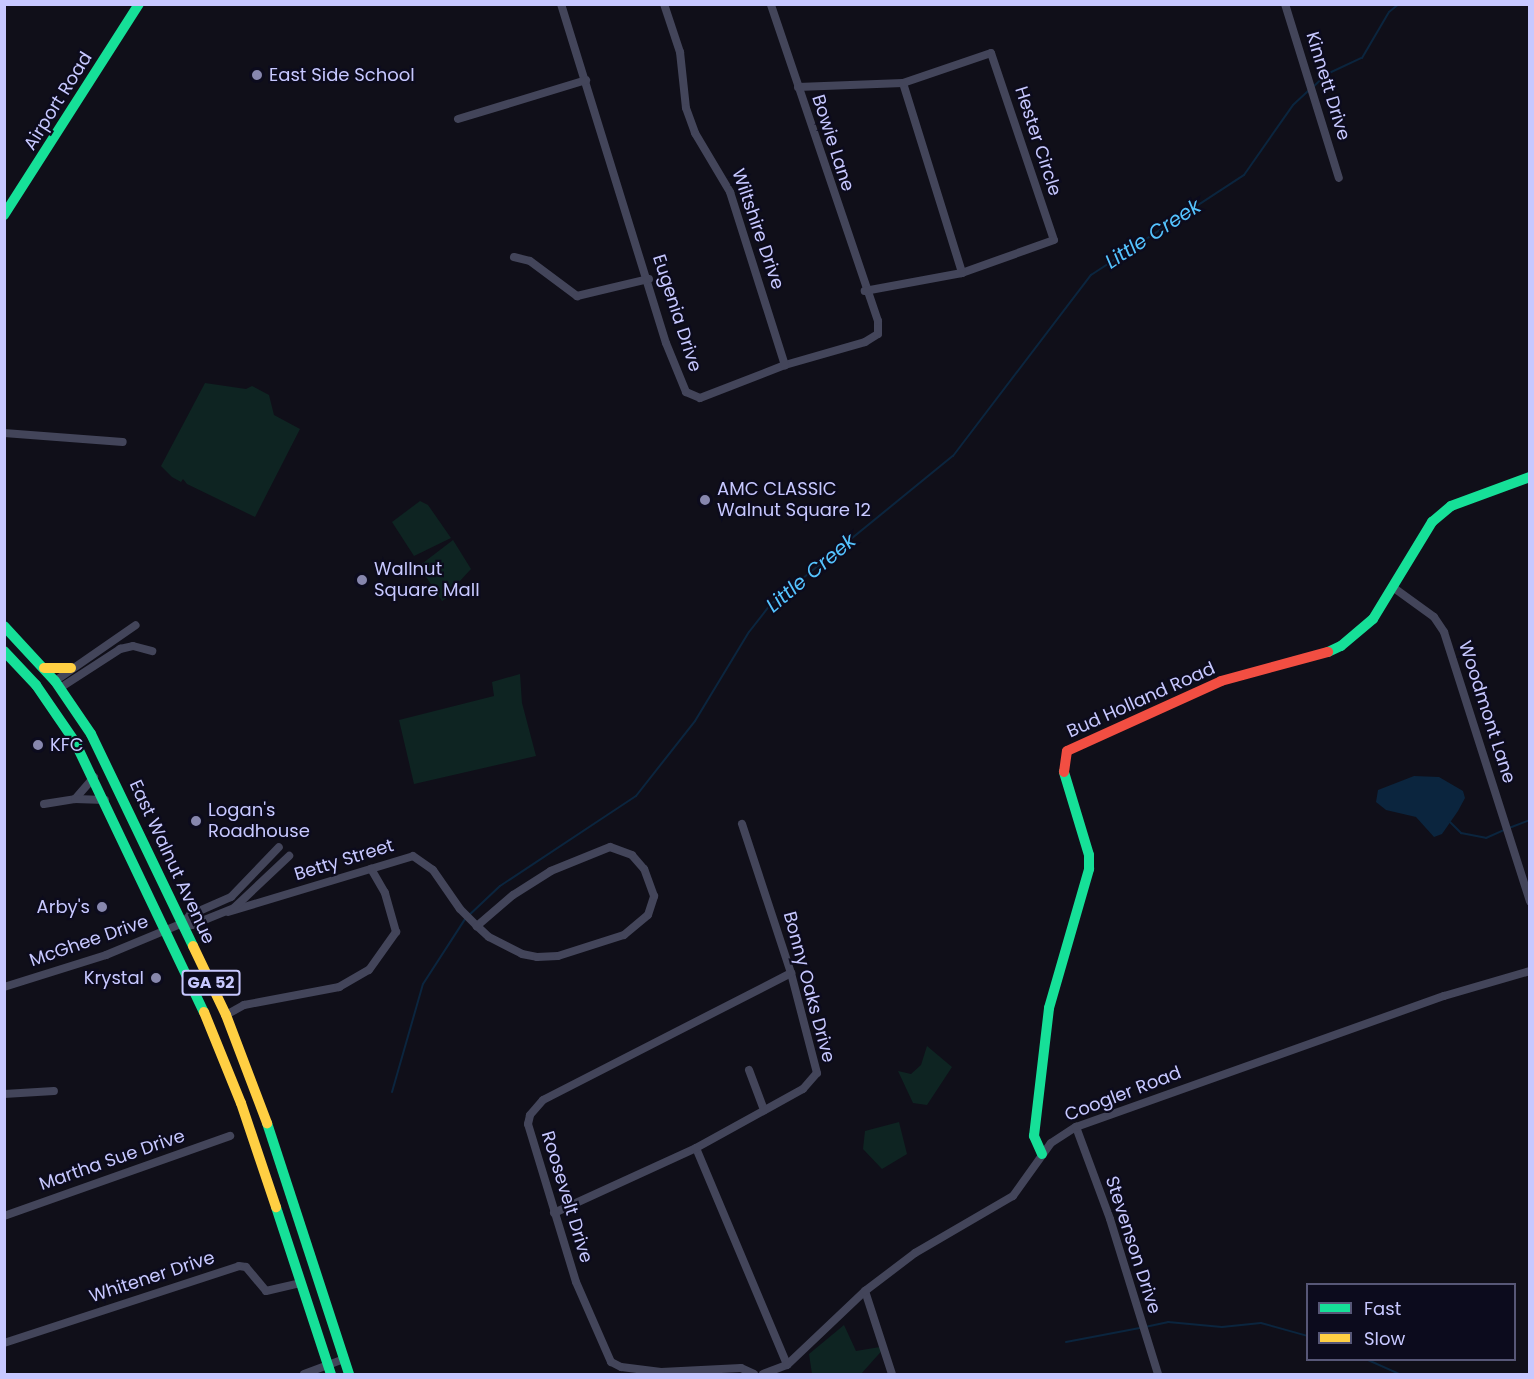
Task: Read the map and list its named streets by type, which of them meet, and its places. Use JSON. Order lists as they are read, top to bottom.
{
  "streets": {
    "main road": [
      "Airport Road",
      "Bud Holland Road",
      "East Walnut Avenue",
      "GA 52"
    ],
    "street": [
      "Kinnett Drive",
      "Hester Circle",
      "Bowie Lane",
      "Wiltshire Drive",
      "Eugenia Drive",
      "Woodmont Lane",
      "Betty Street",
      "McGhee Drive",
      "Bonny Oaks Drive",
      "Coogler Road",
      "Martha Sue Drive",
      "Roosevelt Drive",
      "Stevenson Drive",
      "Whitener Drive"
    ]
  },
  "crossings": [
    ["Hester Circle", "Bowie Lane"],
    ["Hester Circle", "Eugenia Drive"],
    ["Bowie Lane", "Eugenia Drive"],
    ["Wiltshire Drive", "Eugenia Drive"],
    ["Bud Holland Road", "Woodmont Lane"],
    ["Bud Holland Road", "Coogler Road"],
    ["Betty Street", "East Walnut Avenue"],
    ["Betty Street", "McGhee Drive"],
    ["East Walnut Avenue", "McGhee Drive"],
    ["East Walnut Avenue", "Whitener Drive"],
    ["Bonny Oaks Drive", "Roosevelt Drive"],
    ["Coogler Road", "Stevenson Drive"]
  ],
  "water": ["Little Creek"],
  "places": [
    "East Side School",
    "AMC CLASSIC Walnut Square 12",
    "Wallnut Square Mall",
    "KFC",
    "Logan's Roadhouse",
    "Arby's",
    "Krystal"
  ],
  "legend": ["Fast", "Slow"]
}
